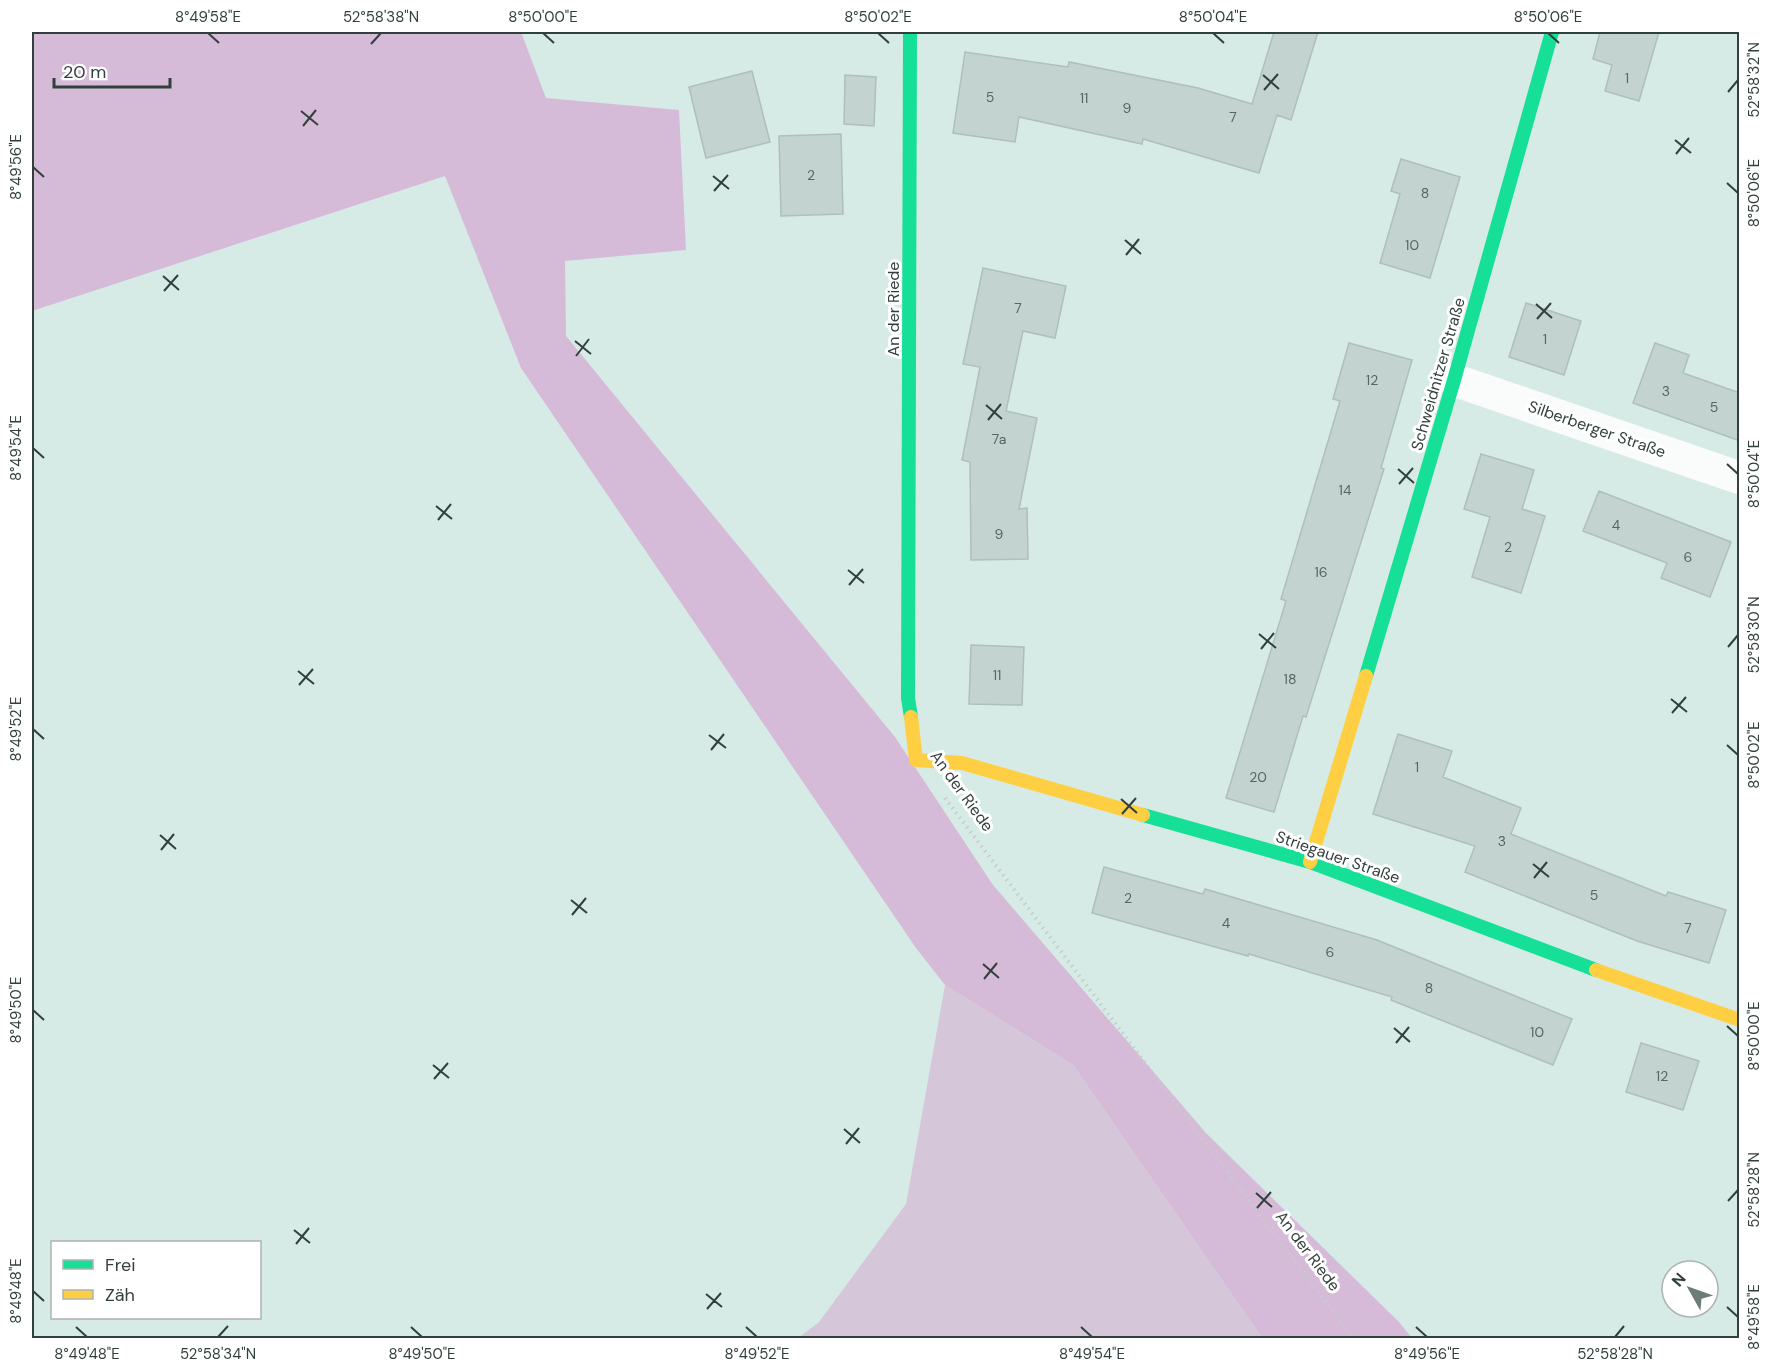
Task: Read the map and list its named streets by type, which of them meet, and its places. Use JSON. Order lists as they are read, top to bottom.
{
  "streets": {
    "street": [
      "An der Riede",
      "Schweidnitzer Straße",
      "Silberberger Straße",
      "Striegauer Straße"
    ]
  },
  "crossings": [
    ["An der Riede", "Striegauer Straße"],
    ["Schweidnitzer Straße", "Silberberger Straße"],
    ["Schweidnitzer Straße", "Striegauer Straße"]
  ],
  "house_numbers": [
    "1",
    "5",
    "11",
    "9",
    "7",
    "2",
    "8",
    "10",
    "7",
    "1",
    "12",
    "3",
    "5",
    "7a",
    "14",
    "4",
    "9",
    "2",
    "6",
    "16",
    "11",
    "18",
    "1",
    "20",
    "3",
    "5",
    "2",
    "4",
    "7",
    "6",
    "8",
    "10",
    "12"
  ],
  "legend": ["Frei", "Zäh"],
  "scale_bar": "20 m",
  "north": "top left",
  "coordinates": [
    "8°49'58\"E",
    "52°58'38\"N",
    "8°50'00\"E",
    "8°50'02\"E",
    "8°50'04\"E",
    "8°50'06\"E",
    "52°58'32\"N",
    "8°49'56\"E",
    "8°49'54\"E",
    "52°58'30\"N",
    "8°49'52\"E",
    "8°49'50\"E",
    "52°58'28\"N",
    "8°49'48\"E",
    "52°58'34\"N"
  ]
}
